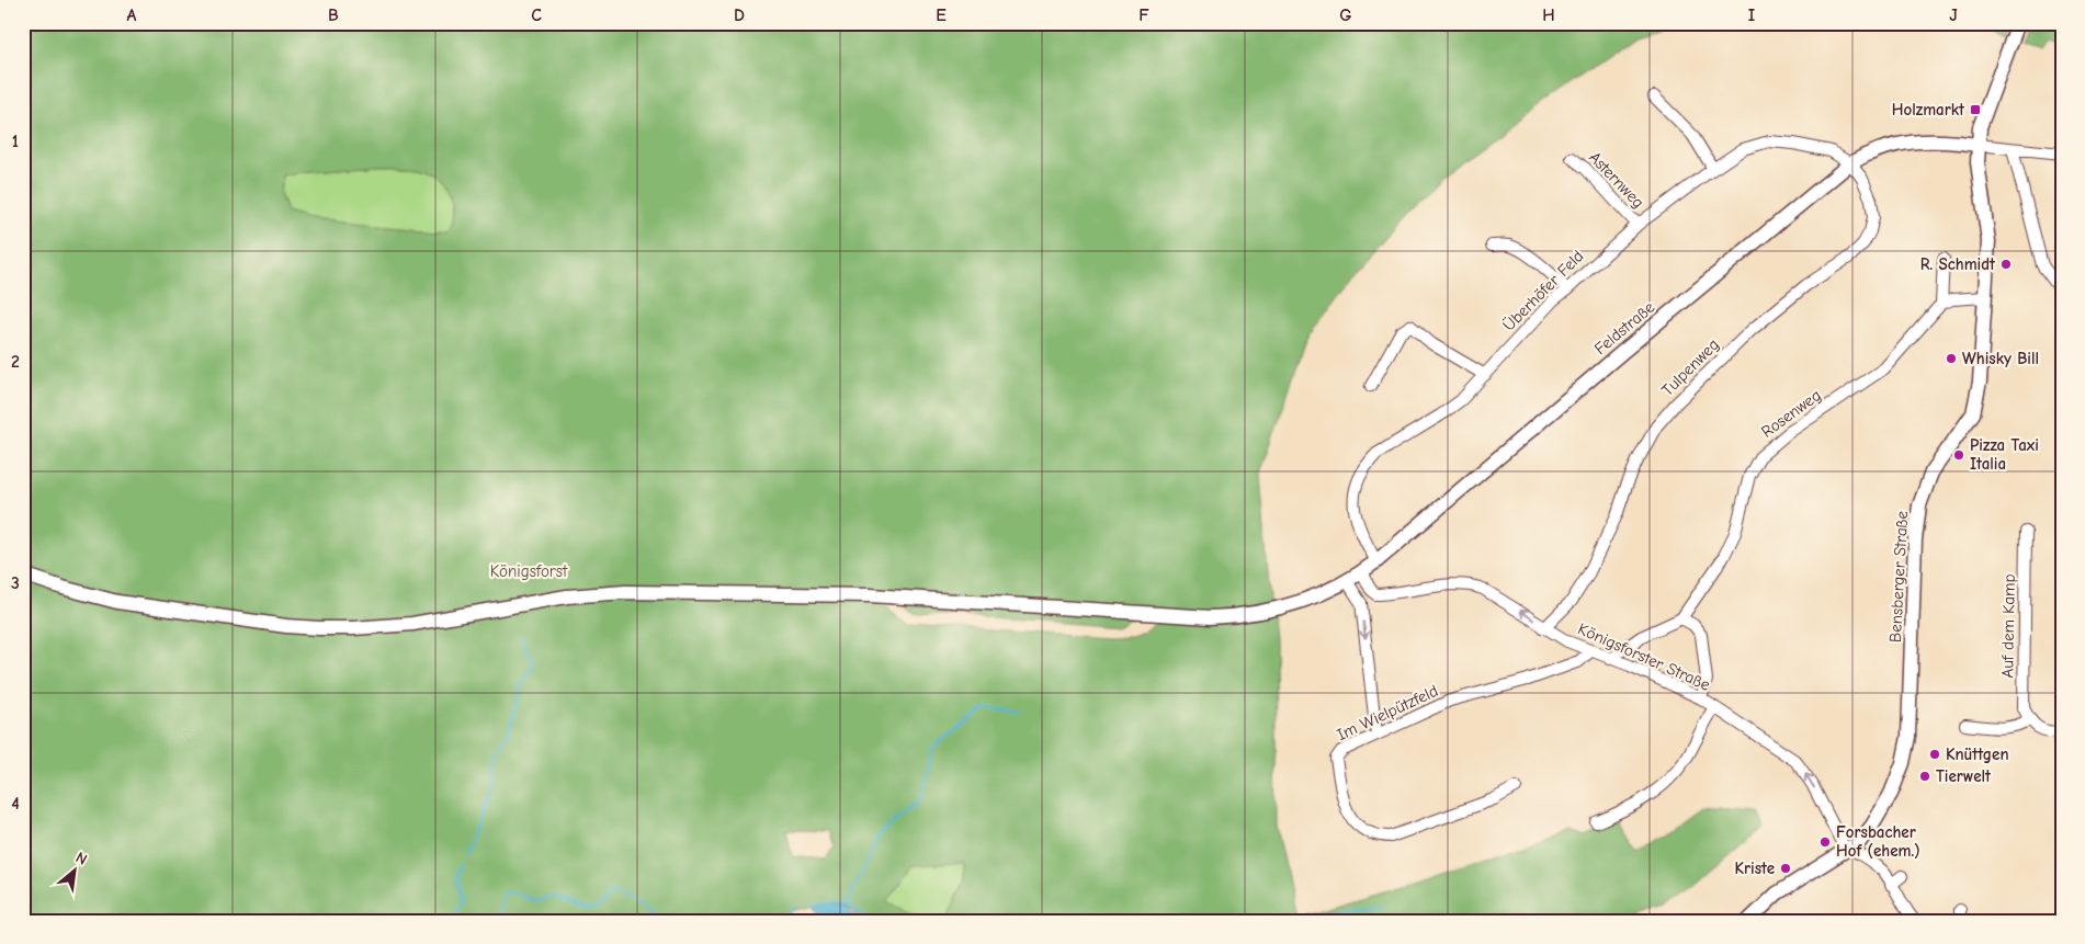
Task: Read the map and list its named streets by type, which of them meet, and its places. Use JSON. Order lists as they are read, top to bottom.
{
  "streets": {
    "main road": ["Feldstraße", "Bensberger Straße"],
    "street": [
      "Asternweg",
      "Überhöfer Feld",
      "Tulpenweg",
      "Rosenweg",
      "Auf dem Kamp",
      "Königsforster Straße",
      "Im Wielpützfeld"
    ]
  },
  "crossings": [
    ["Asternweg", "Überhöfer Feld"],
    ["Überhöfer Feld", "Feldstraße"],
    ["Überhöfer Feld", "Tulpenweg"],
    ["Feldstraße", "Tulpenweg"],
    ["Feldstraße", "Bensberger Straße"],
    ["Tulpenweg", "Königsforster Straße"],
    ["Rosenweg", "Königsforster Straße"],
    ["Bensberger Straße", "Königsforster Straße"],
    ["Königsforster Straße", "Im Wielpützfeld"]
  ],
  "one_way": ["Königsforster Straße"],
  "parks": ["Königsforst"],
  "places": {
    "transit": ["Holzmarkt"],
    "other": [
      "R. Schmidt",
      "Whisky Bill",
      "Pizza Taxi Italia",
      "Knüttgen",
      "Tierwelt",
      "Forsbacher Hof (ehem.)",
      "Kriste"
    ]
  },
  "north": "top right",
  "grid": {
    "columns": [
      "A",
      "B",
      "C",
      "D",
      "E",
      "F",
      "G",
      "H",
      "I",
      "J"
    ],
    "rows": [
      "1",
      "2",
      "3",
      "4"
    ]
  }
}
